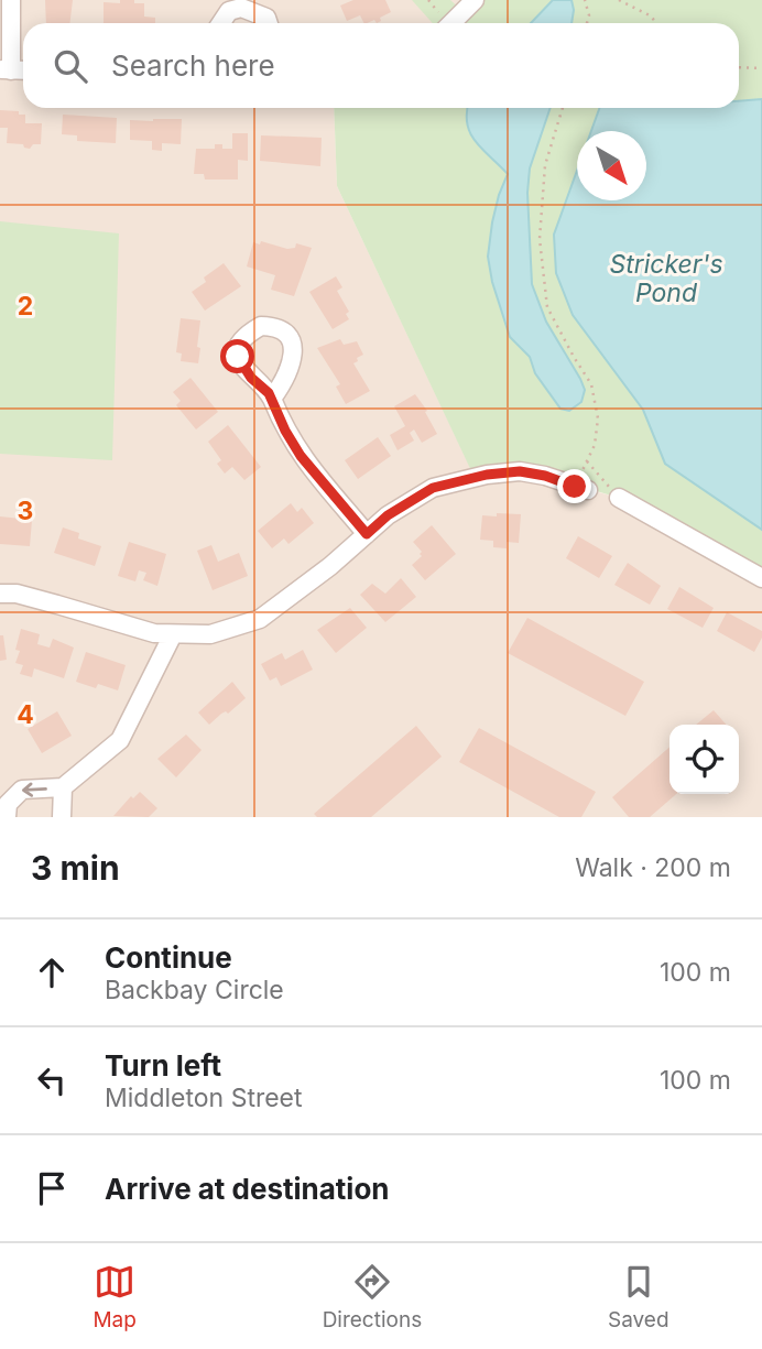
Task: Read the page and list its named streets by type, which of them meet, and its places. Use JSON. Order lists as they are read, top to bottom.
{
  "water": ["Stricker's Pond"],
  "north": "bottom right",
  "page": {
    "search": "Search here",
    "heading": ["3 min", "Walk · 200 m"],
    "list": [
      ["Continue", "Backbay Circle", "100 m"],
      ["Turn left", "Middleton Street", "100 m"],
      "Arrive at destination"
    ],
    "nav": ["Map", "Directions", "Saved"]
  },
  "grid": {
    "rows": ["2", "3", "4"]
  }
}
